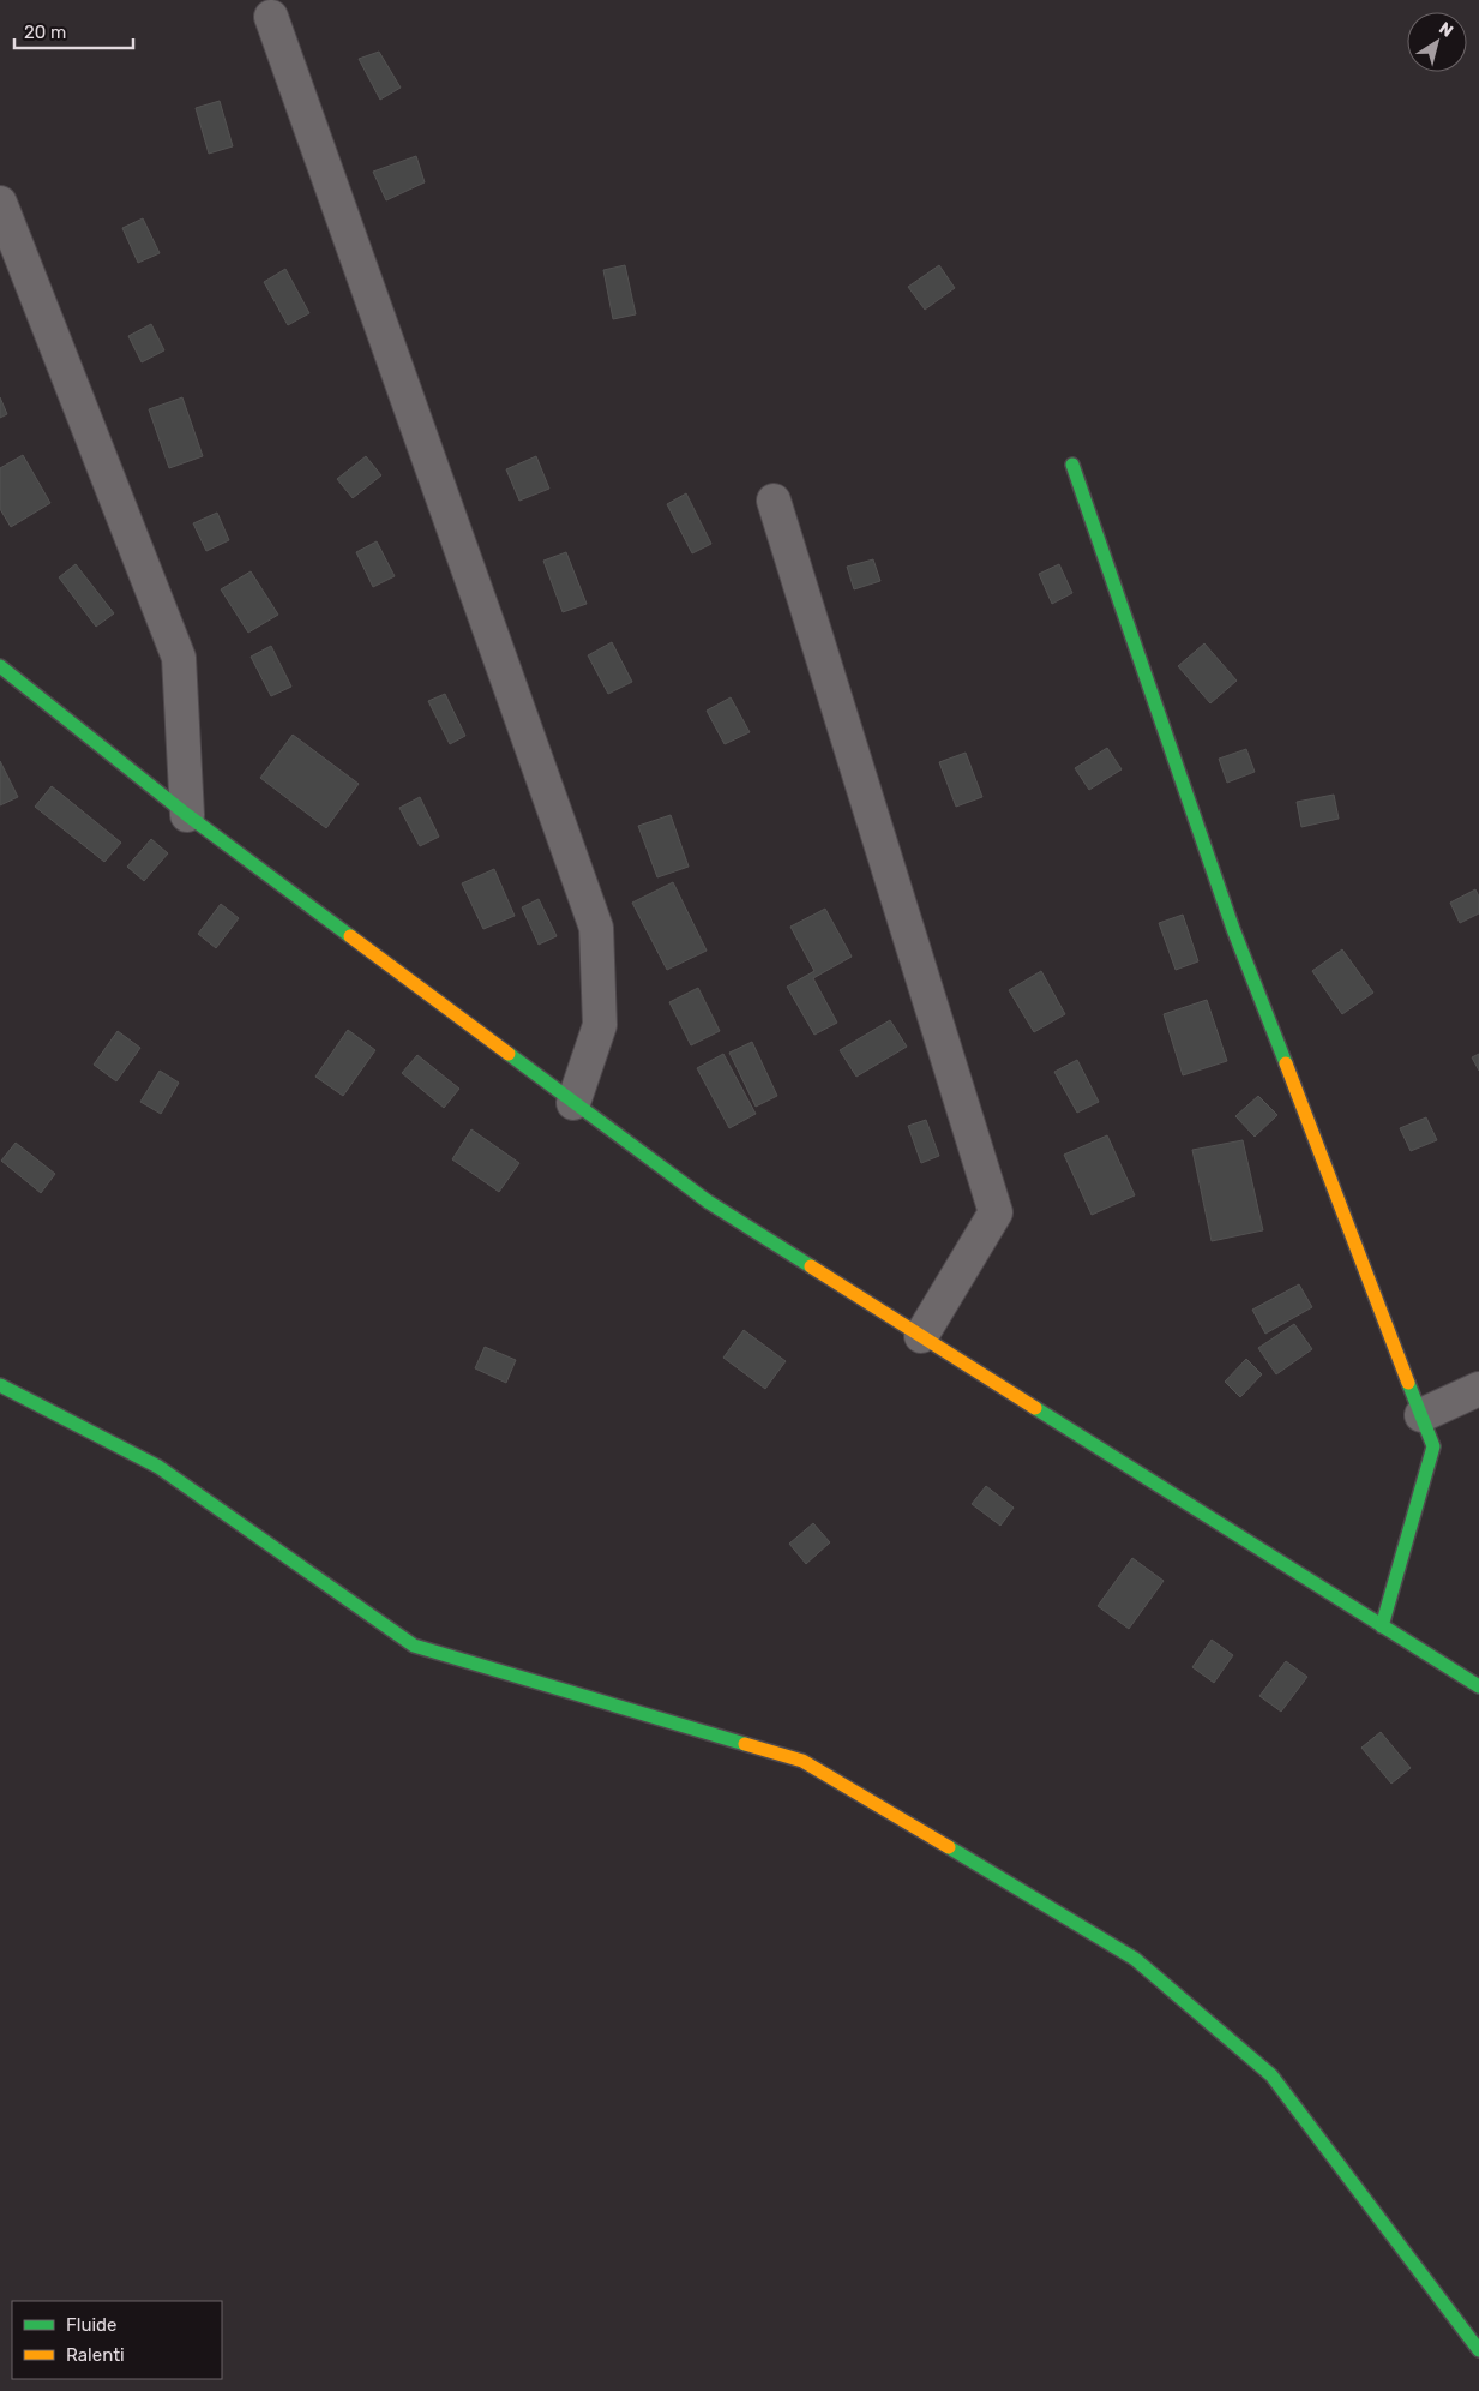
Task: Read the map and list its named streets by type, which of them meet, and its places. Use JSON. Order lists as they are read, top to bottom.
{
  "legend": ["Fluide", "Ralenti"],
  "scale_bar": "20 m",
  "north": "top right"
}
